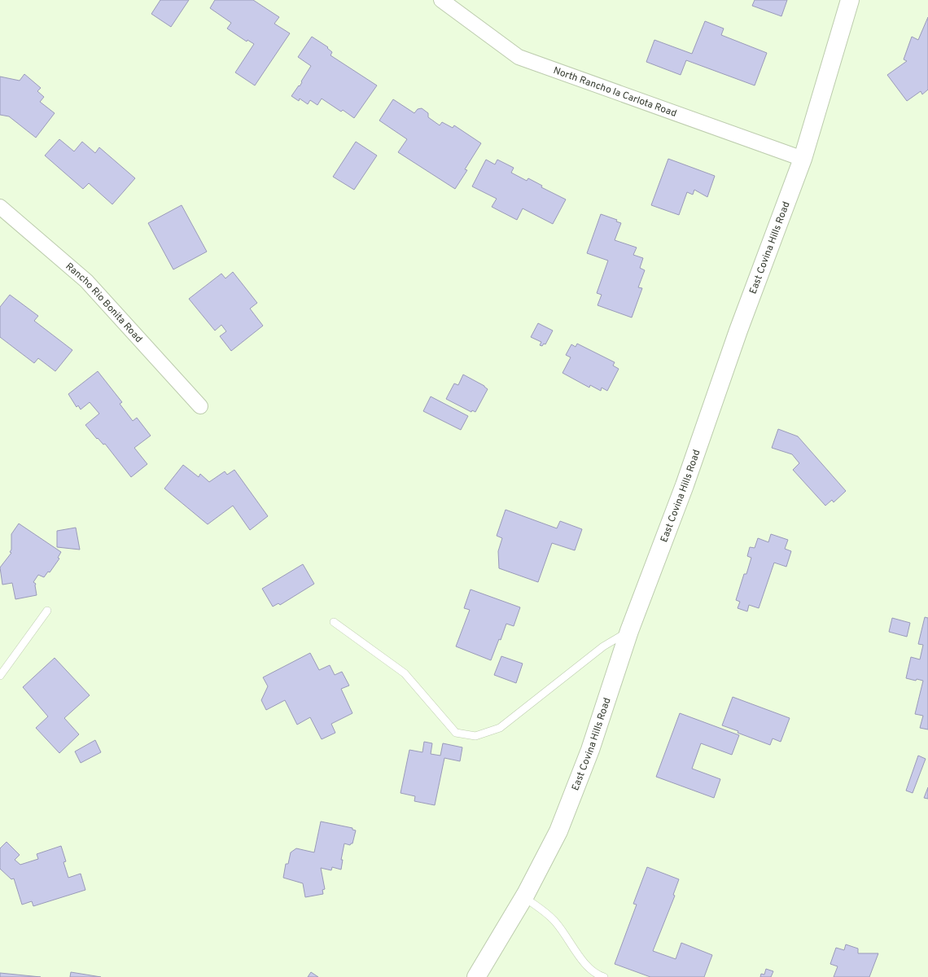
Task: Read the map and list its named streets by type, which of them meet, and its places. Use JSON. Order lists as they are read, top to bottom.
{
  "streets": {
    "street": ["North Rancho la Carlota Road", "East Covina Hills Road", "Rancho Rio Bonita Road"]
  },
  "crossings": [
    ["North Rancho la Carlota Road", "East Covina Hills Road"]
  ]
}
